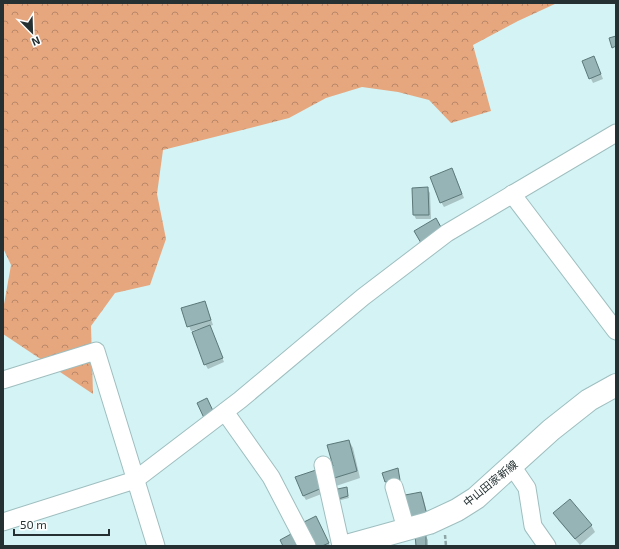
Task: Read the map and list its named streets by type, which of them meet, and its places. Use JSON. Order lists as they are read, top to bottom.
{
  "streets": {
    "main road": ["中山田家新線"]
  },
  "scale_bar": "50 m",
  "north": "bottom right"
}
